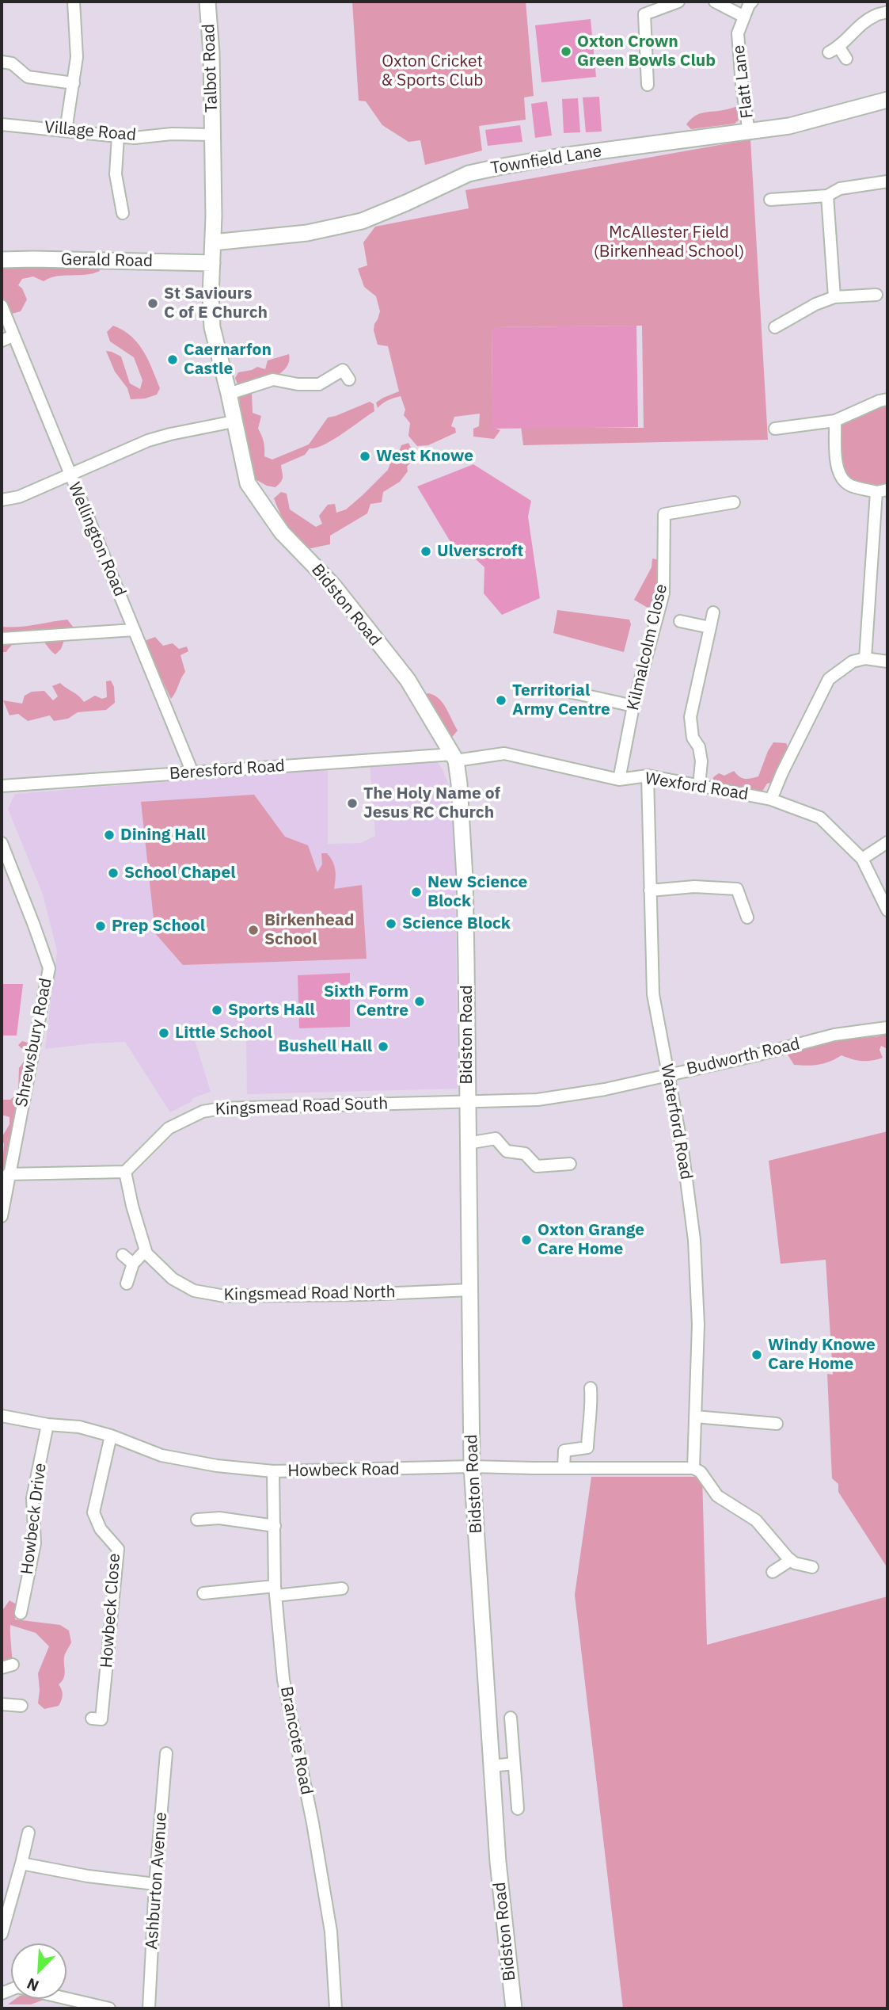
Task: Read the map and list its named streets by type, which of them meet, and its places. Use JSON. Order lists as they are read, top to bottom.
{
  "streets": {
    "main road": [
      "Talbot Road",
      "Townfield Lane",
      "Gerald Road",
      "Bidston Road"
    ],
    "street": [
      "Flatt Lane",
      "Village Road",
      "Wellington Road",
      "Kilmalcolm Close",
      "Beresford Road",
      "Wexford Road",
      "Shrewsbury Road",
      "Budworth Road",
      "Kingsmead Road South",
      "Waterford Road",
      "Kingsmead Road North",
      "Howbeck Road",
      "Howbeck Drive",
      "Howbeck Close",
      "Brancote Road",
      "Ashburton Avenue"
    ]
  },
  "crossings": [
    ["Talbot Road", "Village Road"],
    ["Talbot Road", "Bidston Road"],
    ["Flatt Lane", "Townfield Lane"],
    ["Village Road", "Bidston Road"],
    ["Townfield Lane", "Bidston Road"],
    ["Gerald Road", "Bidston Road"],
    ["Wellington Road", "Beresford Road"],
    ["Bidston Road", "Beresford Road"],
    ["Bidston Road", "Wexford Road"],
    ["Bidston Road", "Budworth Road"],
    ["Bidston Road", "Kingsmead Road South"],
    ["Bidston Road", "Kingsmead Road North"],
    ["Bidston Road", "Howbeck Road"],
    ["Kilmalcolm Close", "Wexford Road"],
    ["Beresford Road", "Wexford Road"],
    ["Wexford Road", "Waterford Road"],
    ["Budworth Road", "Kingsmead Road South"],
    ["Budworth Road", "Waterford Road"],
    ["Kingsmead Road South", "Kingsmead Road North"],
    ["Waterford Road", "Howbeck Road"],
    ["Howbeck Road", "Howbeck Drive"],
    ["Howbeck Road", "Howbeck Close"],
    ["Howbeck Road", "Brancote Road"]
  ],
  "parks": ["Oxton Cricket & Sports Club", "McAllester Field (Birkenhead School)"],
  "places": [
    "Oxton Crown Green Bowls Club",
    "St Saviours C of E Church",
    "Caernarfon Castle",
    "West Knowe",
    "Ulverscroft",
    "Territorial Army Centre",
    "The Holy Name of Jesus RC Church",
    "Dining Hall",
    "School Chapel",
    "New Science Block",
    "Science Block",
    "Prep School",
    "Birkenhead School",
    "Sixth Form Centre",
    "Sports Hall",
    "Little School",
    "Bushell Hall",
    "Oxton Grange Care Home",
    "Windy Knowe Care Home"
  ],
  "north": "bottom left"
}
